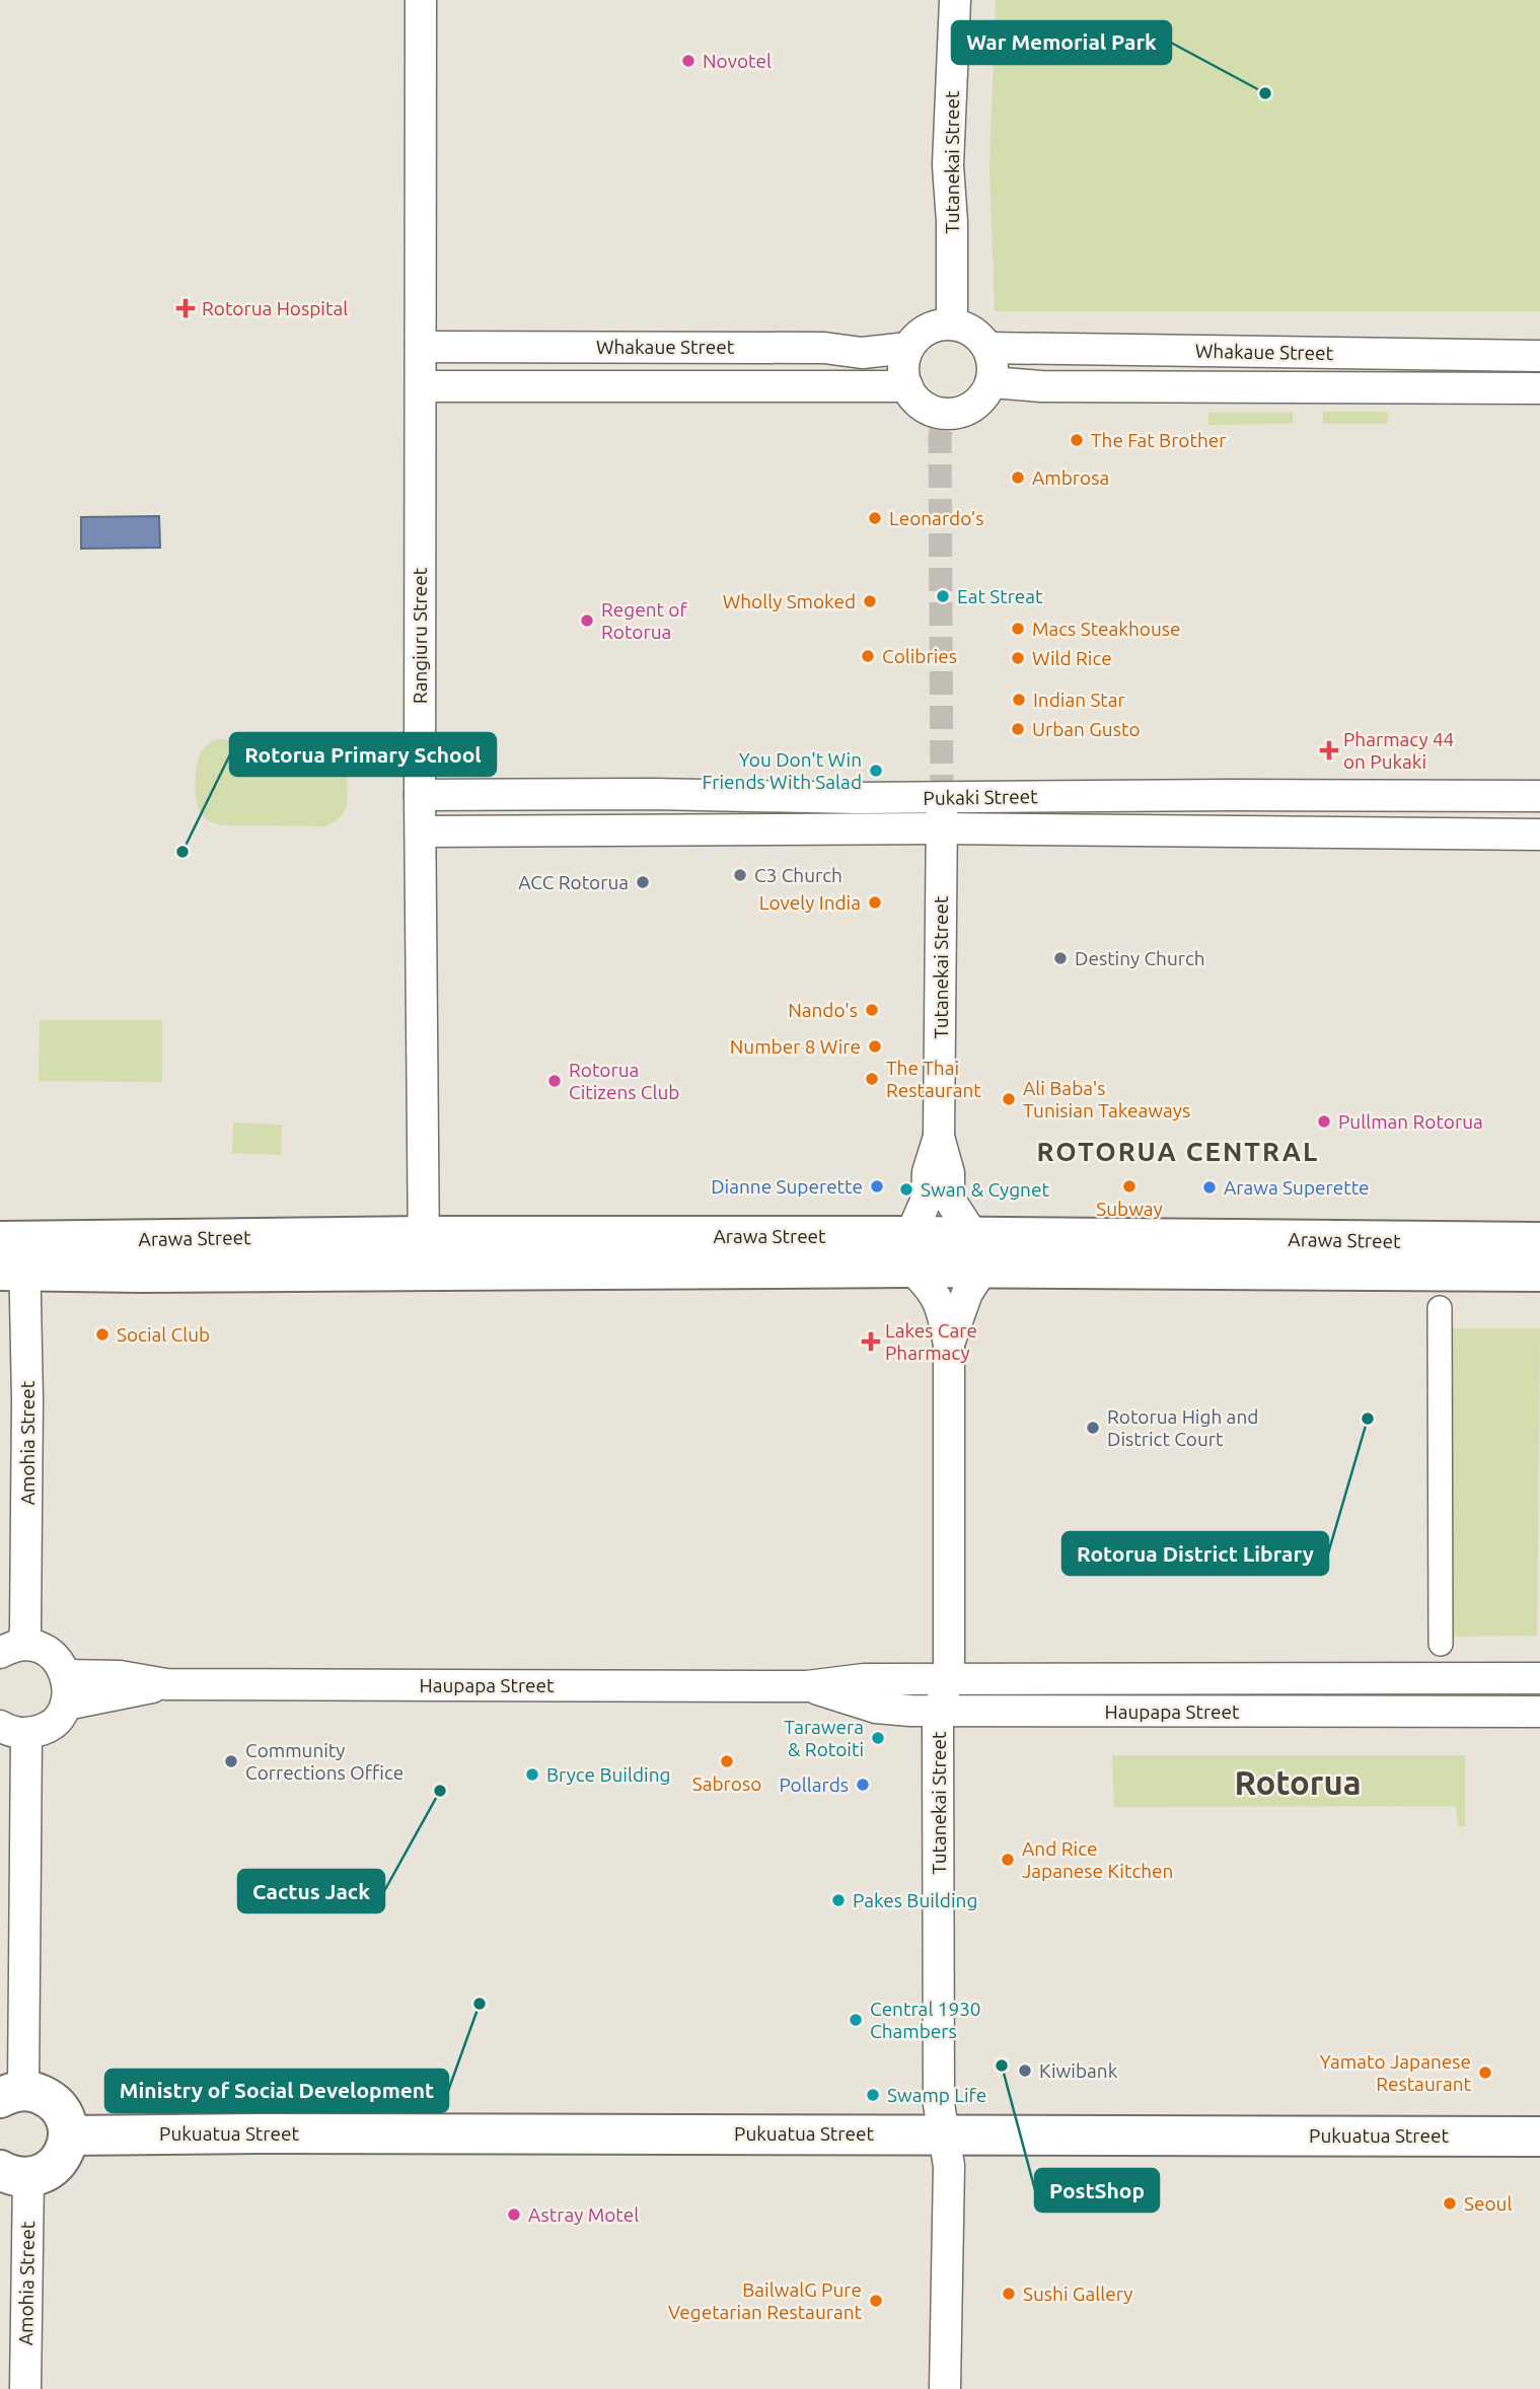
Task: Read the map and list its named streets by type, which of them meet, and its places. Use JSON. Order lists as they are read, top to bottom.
{
  "streets": {
    "main road": ["Arawa Street", "Amohia Street", "Pukuatua Street"],
    "street": [
      "Tutanekai Street",
      "Whakaue Street",
      "Rangiuru Street",
      "Pukaki Street",
      "Haupapa Street"
    ]
  },
  "crossings": [
    ["Tutanekai Street", "Whakaue Street"],
    ["Tutanekai Street", "Pukaki Street"],
    ["Tutanekai Street", "Arawa Street"],
    ["Tutanekai Street", "Haupapa Street"],
    ["Tutanekai Street", "Pukuatua Street"],
    ["Whakaue Street", "Rangiuru Street"],
    ["Rangiuru Street", "Pukaki Street"],
    ["Rangiuru Street", "Arawa Street"],
    ["Arawa Street", "Amohia Street"],
    ["Amohia Street", "Haupapa Street"],
    ["Amohia Street", "Pukuatua Street"]
  ],
  "districts": ["ROTORUA CENTRAL", "Rotorua"],
  "places": {
    "other": [
      "Novotel",
      "War Memorial Park",
      "The Fat Brother",
      "Ambrosa",
      "Leonardo’s",
      "Eat Streat",
      "Wholly Smoked",
      "Regent of Rotorua",
      "Macs Steakhouse",
      "Colibries",
      "Wild Rice",
      "Indian Star",
      "Urban Gusto",
      "You Don't Win Friends With Salad",
      "Rotorua Primary School",
      "C3 Church",
      "ACC Rotorua",
      "Lovely India",
      "Destiny Church",
      "Nando's",
      "Number 8 Wire",
      "The Thai Restaurant",
      "Rotorua Citizens Club",
      "Ali Baba's Tunisian Takeaways",
      "Pullman Rotorua",
      "Dianne Superette",
      "Subway",
      "Arawa Superette",
      "Swan & Cygnet",
      "Social Club",
      "Rotorua District Library",
      "Rotorua High and District Court",
      "Tarawera & Rotoiti",
      "Community Corrections Office",
      "Sabroso",
      "Bryce Building",
      "Pollards",
      "Cactus Jack",
      "And Rice Japanese Kitchen",
      "Pakes Building",
      "Ministry of Social Development",
      "Central 1930 Chambers",
      "PostShop",
      "Kiwibank",
      "Yamato Japanese Restaurant",
      "Swamp Life",
      "Seoul",
      "Astray Motel",
      "Sushi Gallery",
      "BailwalG Pure Vegetarian Restaurant"
    ],
    "health": ["Rotorua Hospital", "Pharmacy 44 on Pukaki", "Lakes Care Pharmacy"]
  }
}
